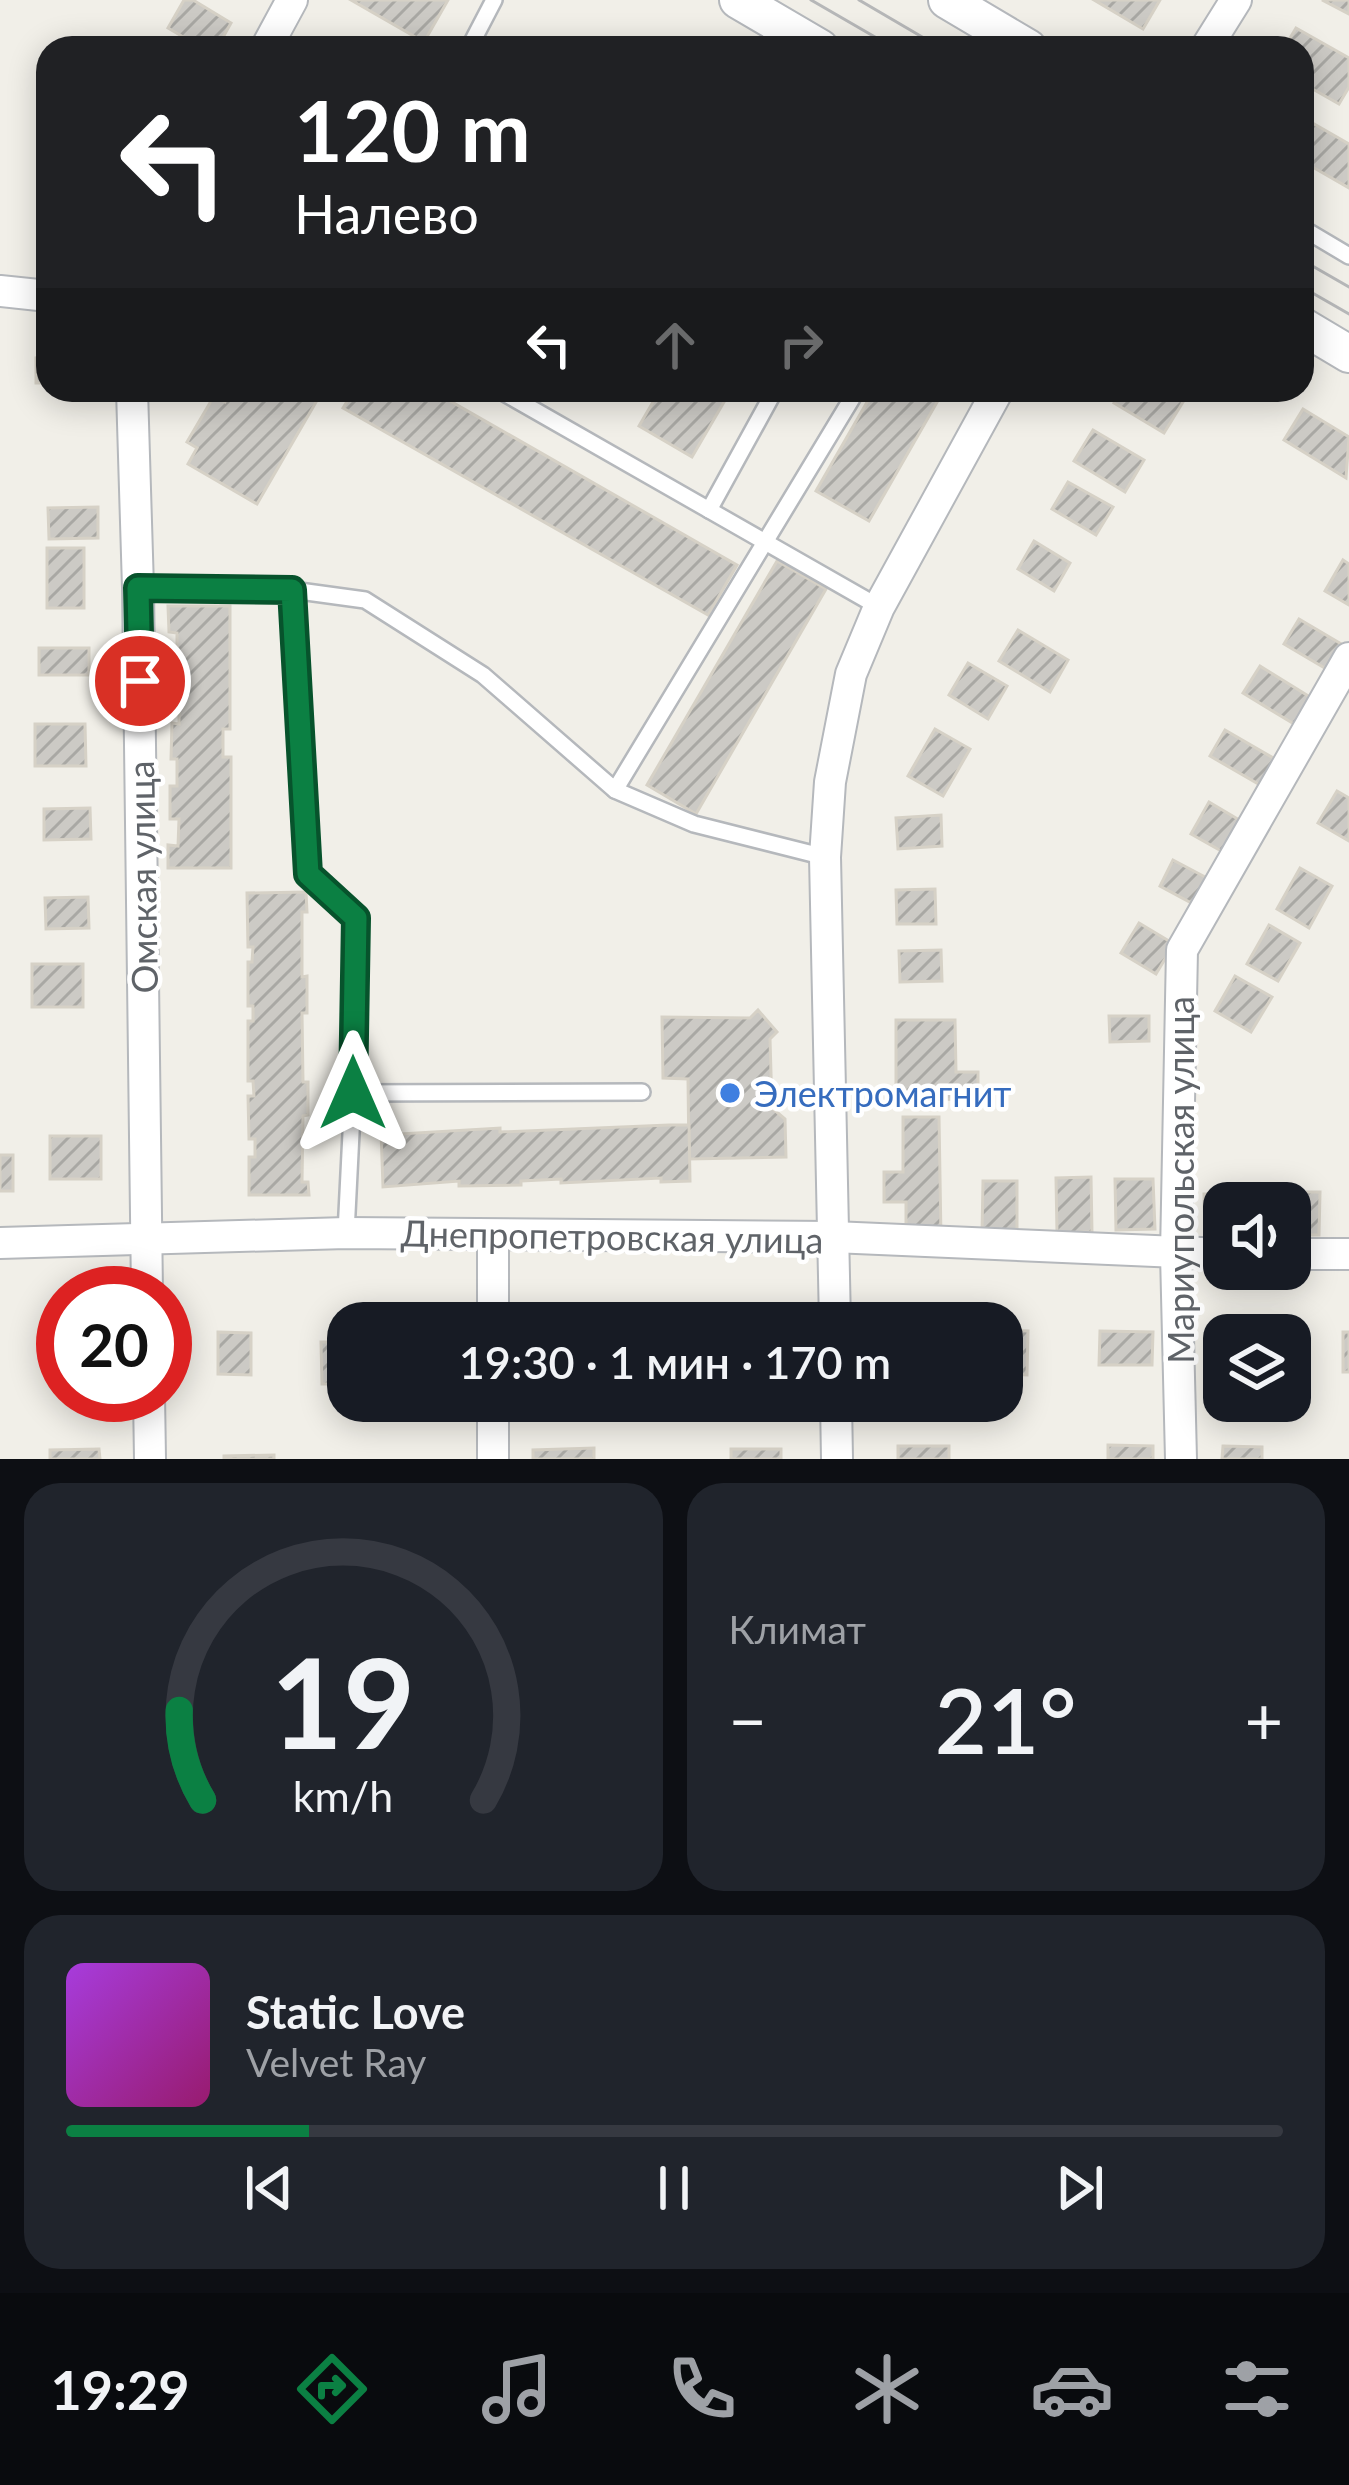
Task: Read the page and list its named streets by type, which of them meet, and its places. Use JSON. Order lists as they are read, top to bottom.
{
  "streets": {
    "street": ["Омская улица", "Мариупольская улица", "Днепропетровская улица"]
  },
  "crossings": [
    ["Омская улица", "Днепропетровская улица"],
    ["Мариупольская улица", "Днепропетровская улица"]
  ],
  "places": ["Электромагнит"],
  "page": {
    "turn": ["120 m", "Налево"],
    "limit": "20",
    "trip": "19:30 · 1 мин · 170 m",
    "tile": "Климат",
    "heat": ["−", "21°", "+"],
    "song": ["Static Love", "Velvet Ray"],
    "tabs": "19:29",
    "gauge": ["19", "km/h"]
  }
}
